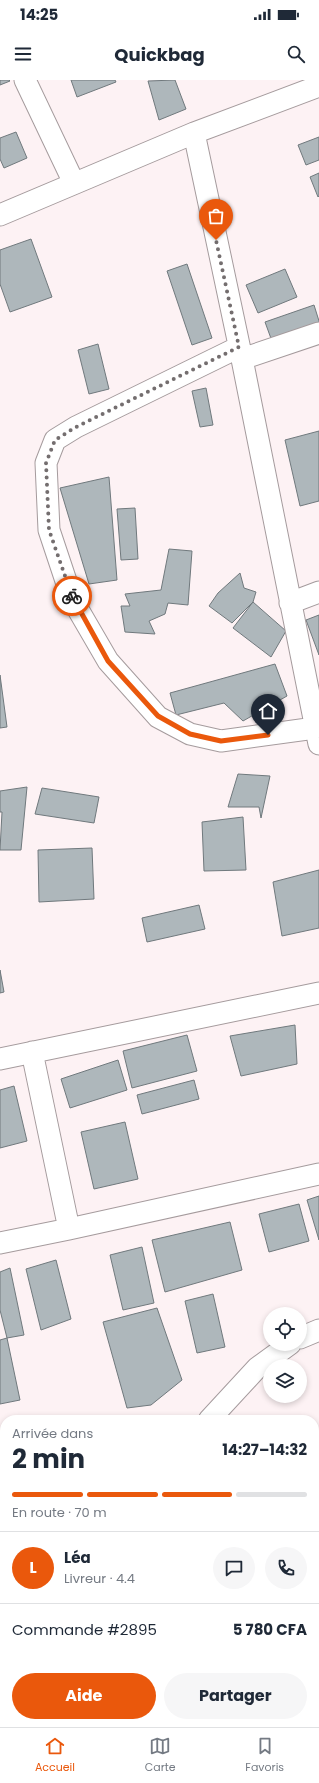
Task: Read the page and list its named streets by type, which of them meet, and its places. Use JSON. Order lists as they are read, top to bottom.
{
  "page": {
    "status": "14:25",
    "header": "Quickbag",
    "heading": ["2 min", "Arrivée dans", "14:27–14:32"],
    "panel": [
      "Léa",
      "Livreur · 4.4",
      "Commande #2895",
      "5 780 CFA"
    ],
    "bar": "En route · 70 m",
    "round": "L",
    "buttons": ["Aide", "Partager"],
    "tabs": ["Accueil", "Carte", "Favoris"]
  }
}
